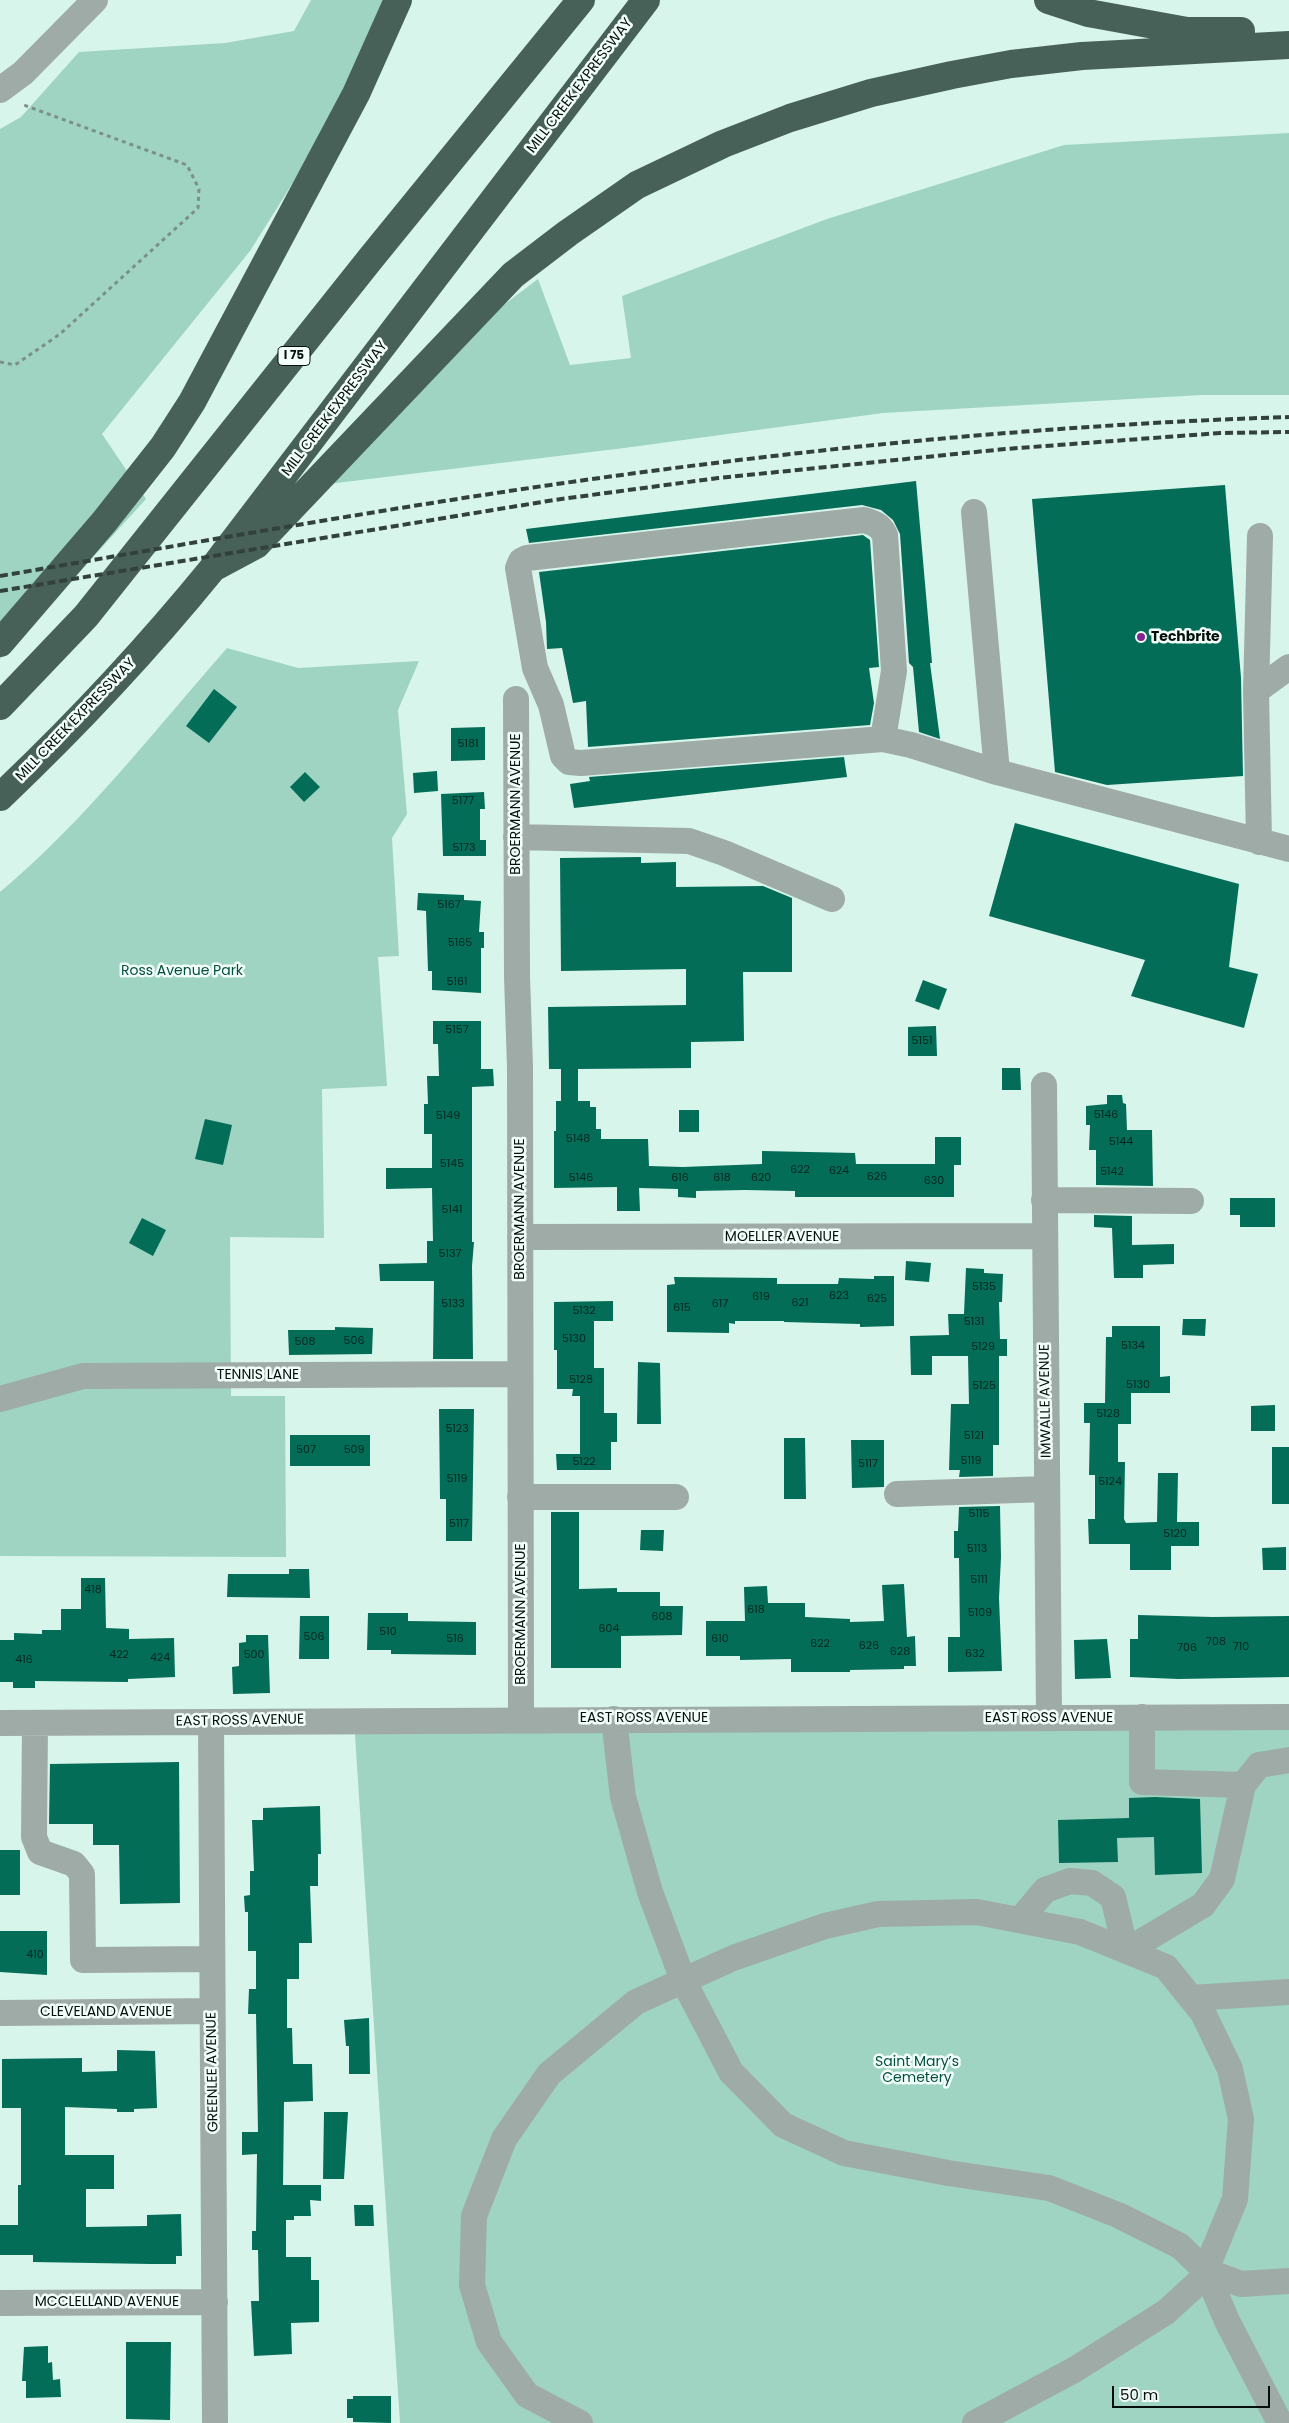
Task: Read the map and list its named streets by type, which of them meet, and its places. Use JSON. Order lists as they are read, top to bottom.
{
  "streets": {
    "highway": ["MILL CREEK EXPRESSWAY", "I 75"],
    "street": [
      "BROERMANN AVENUE",
      "MOELLER AVENUE",
      "TENNIS LANE",
      "IMWALLE AVENUE",
      "EAST ROSS AVENUE",
      "CLEVELAND AVENUE",
      "GREENLEE AVENUE",
      "MCCLELLAND AVENUE"
    ]
  },
  "crossings": [
    ["BROERMANN AVENUE", "MOELLER AVENUE"],
    ["BROERMANN AVENUE", "TENNIS LANE"],
    ["BROERMANN AVENUE", "EAST ROSS AVENUE"],
    ["MOELLER AVENUE", "IMWALLE AVENUE"],
    ["IMWALLE AVENUE", "EAST ROSS AVENUE"],
    ["EAST ROSS AVENUE", "GREENLEE AVENUE"],
    ["CLEVELAND AVENUE", "GREENLEE AVENUE"],
    ["GREENLEE AVENUE", "MCCLELLAND AVENUE"]
  ],
  "parks": ["Ross Avenue Park", "Saint Mary’s Cemetery"],
  "places": ["Techbrite"],
  "house_numbers": [
    "5181",
    "5177",
    "5173",
    "5167",
    "5165",
    "5161",
    "5157",
    "5151",
    "5146",
    "5149",
    "5148",
    "5144",
    "5145",
    "622",
    "624",
    "5142",
    "626",
    "5146",
    "616",
    "618",
    "620",
    "630",
    "5141",
    "5137",
    "5135",
    "623",
    "619",
    "625",
    "621",
    "5133",
    "617",
    "615",
    "5132",
    "5131",
    "5130",
    "506",
    "508",
    "5134",
    "5129",
    "5128",
    "5130",
    "5125",
    "5128",
    "5123",
    "5121",
    "507",
    "509",
    "5119",
    "5122",
    "5117",
    "5119",
    "5124",
    "5115",
    "5117",
    "5120",
    "5113",
    "5111",
    "418",
    "618",
    "5109",
    "608",
    "604",
    "510",
    "506",
    "516",
    "610",
    "708",
    "622",
    "626",
    "710",
    "706",
    "628",
    "632",
    "422",
    "500",
    "424",
    "416",
    "410"
  ],
  "scale_bar": "50 m"
}
